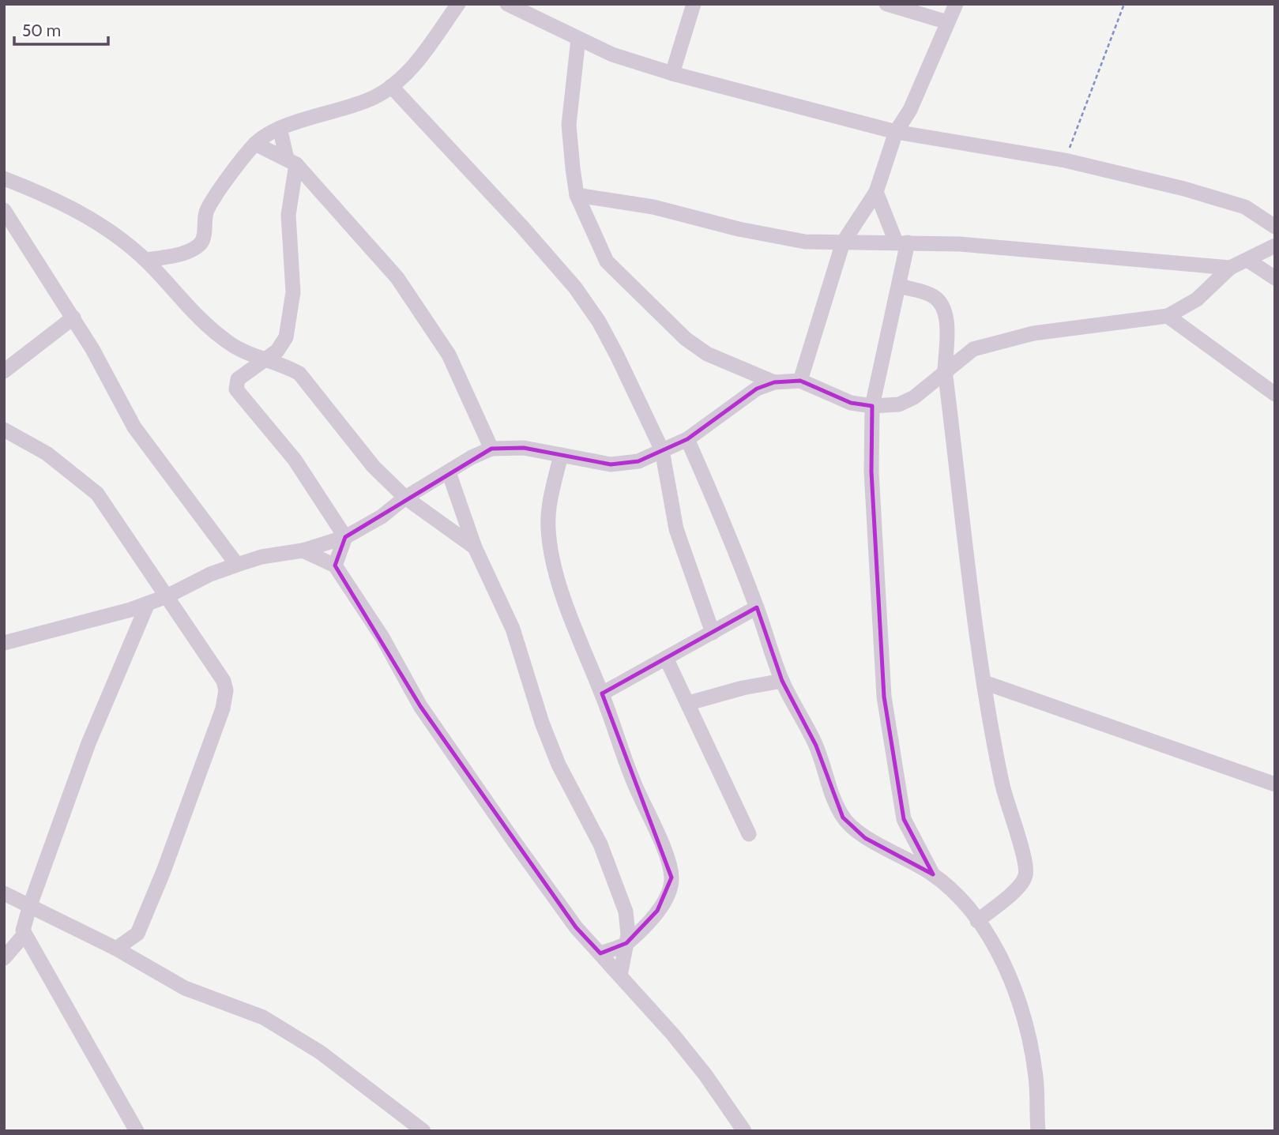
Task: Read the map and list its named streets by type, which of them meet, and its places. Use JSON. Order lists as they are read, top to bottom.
{
  "scale_bar": "50 m"
}
